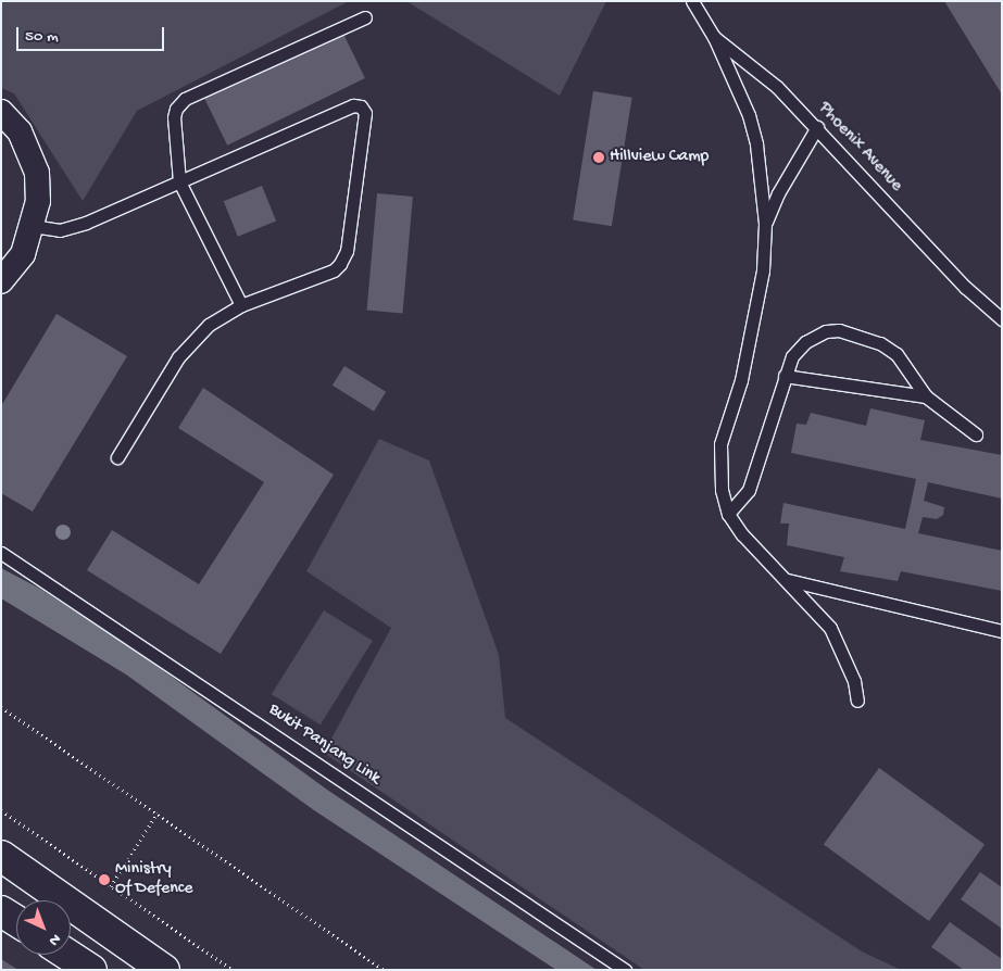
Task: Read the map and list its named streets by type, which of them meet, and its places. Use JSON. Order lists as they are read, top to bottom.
{
  "streets": {
    "lane": ["Phoenix Avenue", "Bukit Panjang Link"]
  },
  "places": ["Hillview Camp", "Ministry Of Defence"],
  "scale_bar": "50 m",
  "north": "bottom right"
}
